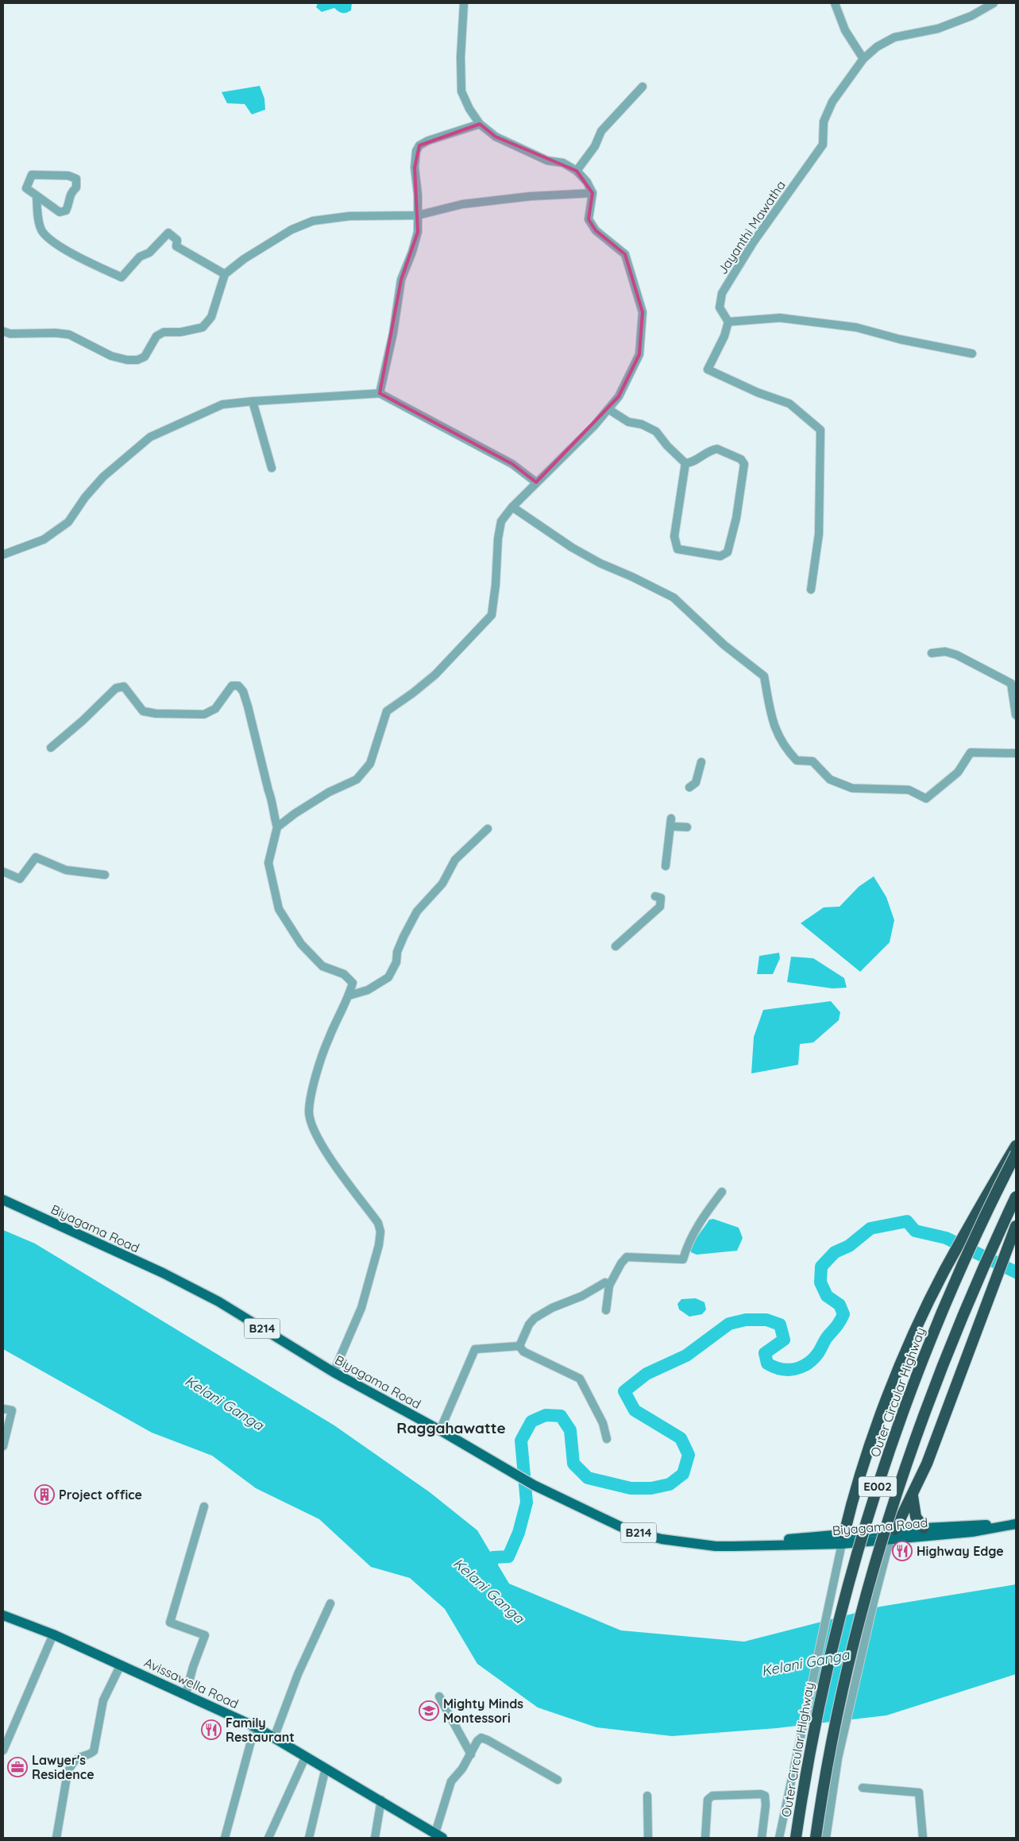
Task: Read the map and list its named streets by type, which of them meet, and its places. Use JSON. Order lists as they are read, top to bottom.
{
  "streets": {
    "highway": ["Outer Circular Highway", "E002"],
    "main road": ["Biyagama Road", "B214", "Avissawella Road"],
    "street": ["Jayanthi Mawatha"]
  },
  "districts": ["Raggahawatte"],
  "water": ["Kelani Ganga"],
  "places": {
    "building": ["Project office"],
    "restaurant": ["Highway Edge", "Family Restaurant"],
    "school or university": ["Mighty Minds Montessori"],
    "office": ["Lawyer's Residence"]
  }
}
